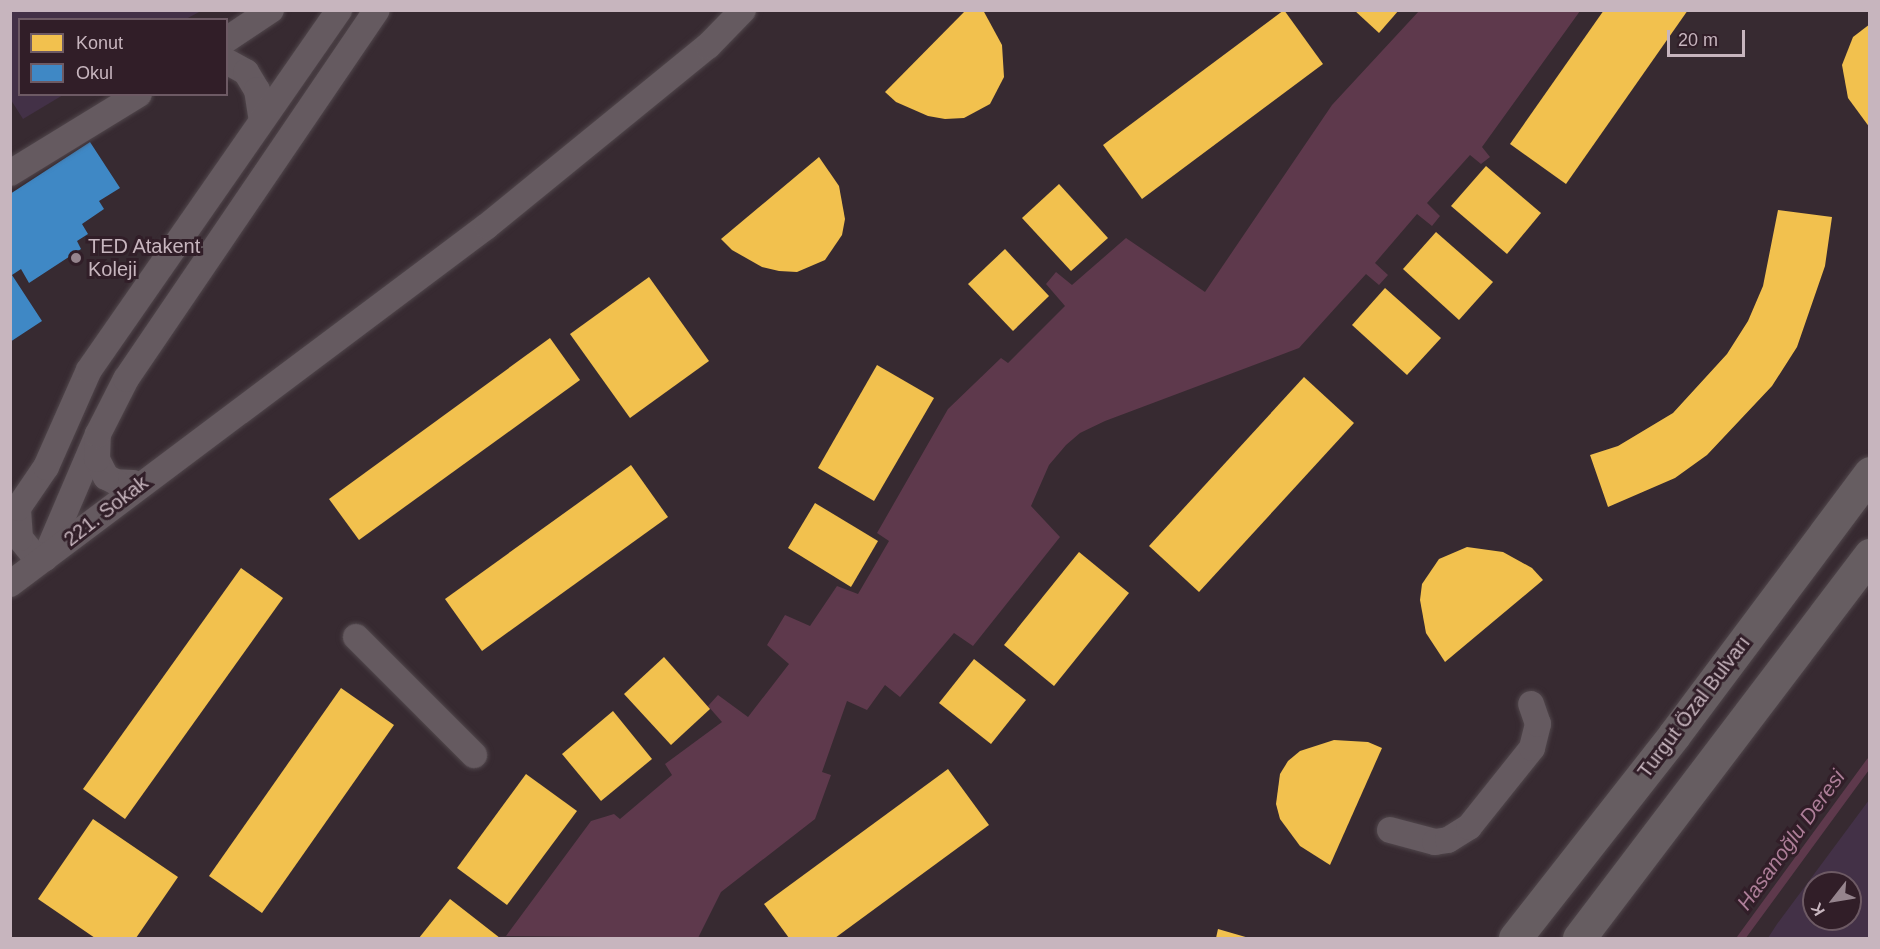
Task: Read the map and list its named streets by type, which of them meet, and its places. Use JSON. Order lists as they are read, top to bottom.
{
  "streets": {
    "main road": ["Turgut Özal Bulvarı"],
    "street": ["221. Sokak"]
  },
  "water": ["Hasanoğlu Deresi"],
  "places": ["TED Atakent Koleji"],
  "legend": ["Konut", "Okul"],
  "scale_bar": "20 m",
  "north": "bottom left"
}
